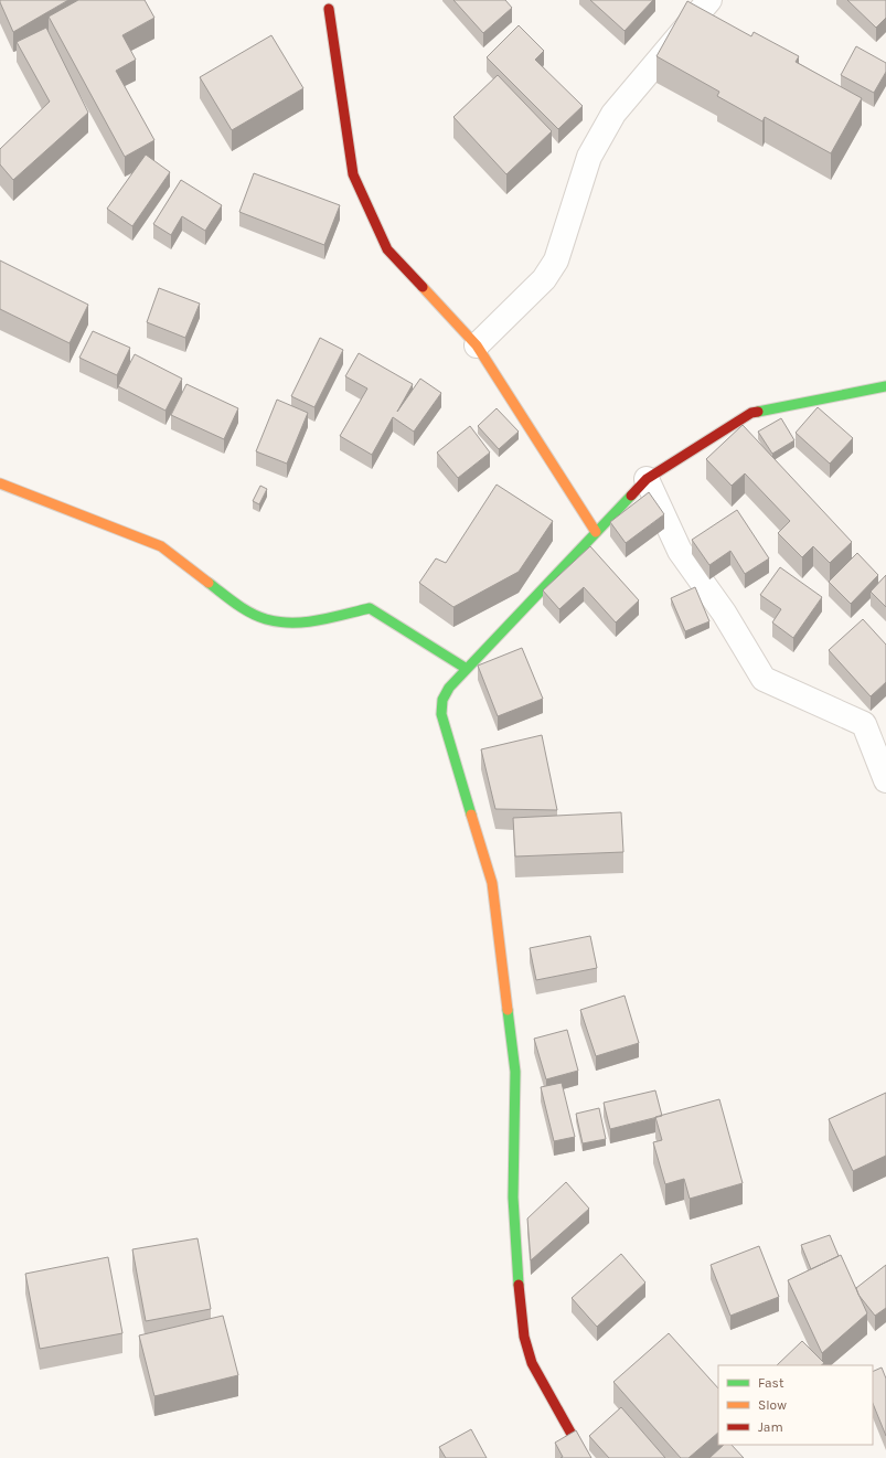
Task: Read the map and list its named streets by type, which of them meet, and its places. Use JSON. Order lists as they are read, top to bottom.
{
  "legend": ["Fast", "Slow", "Jam"]
}
